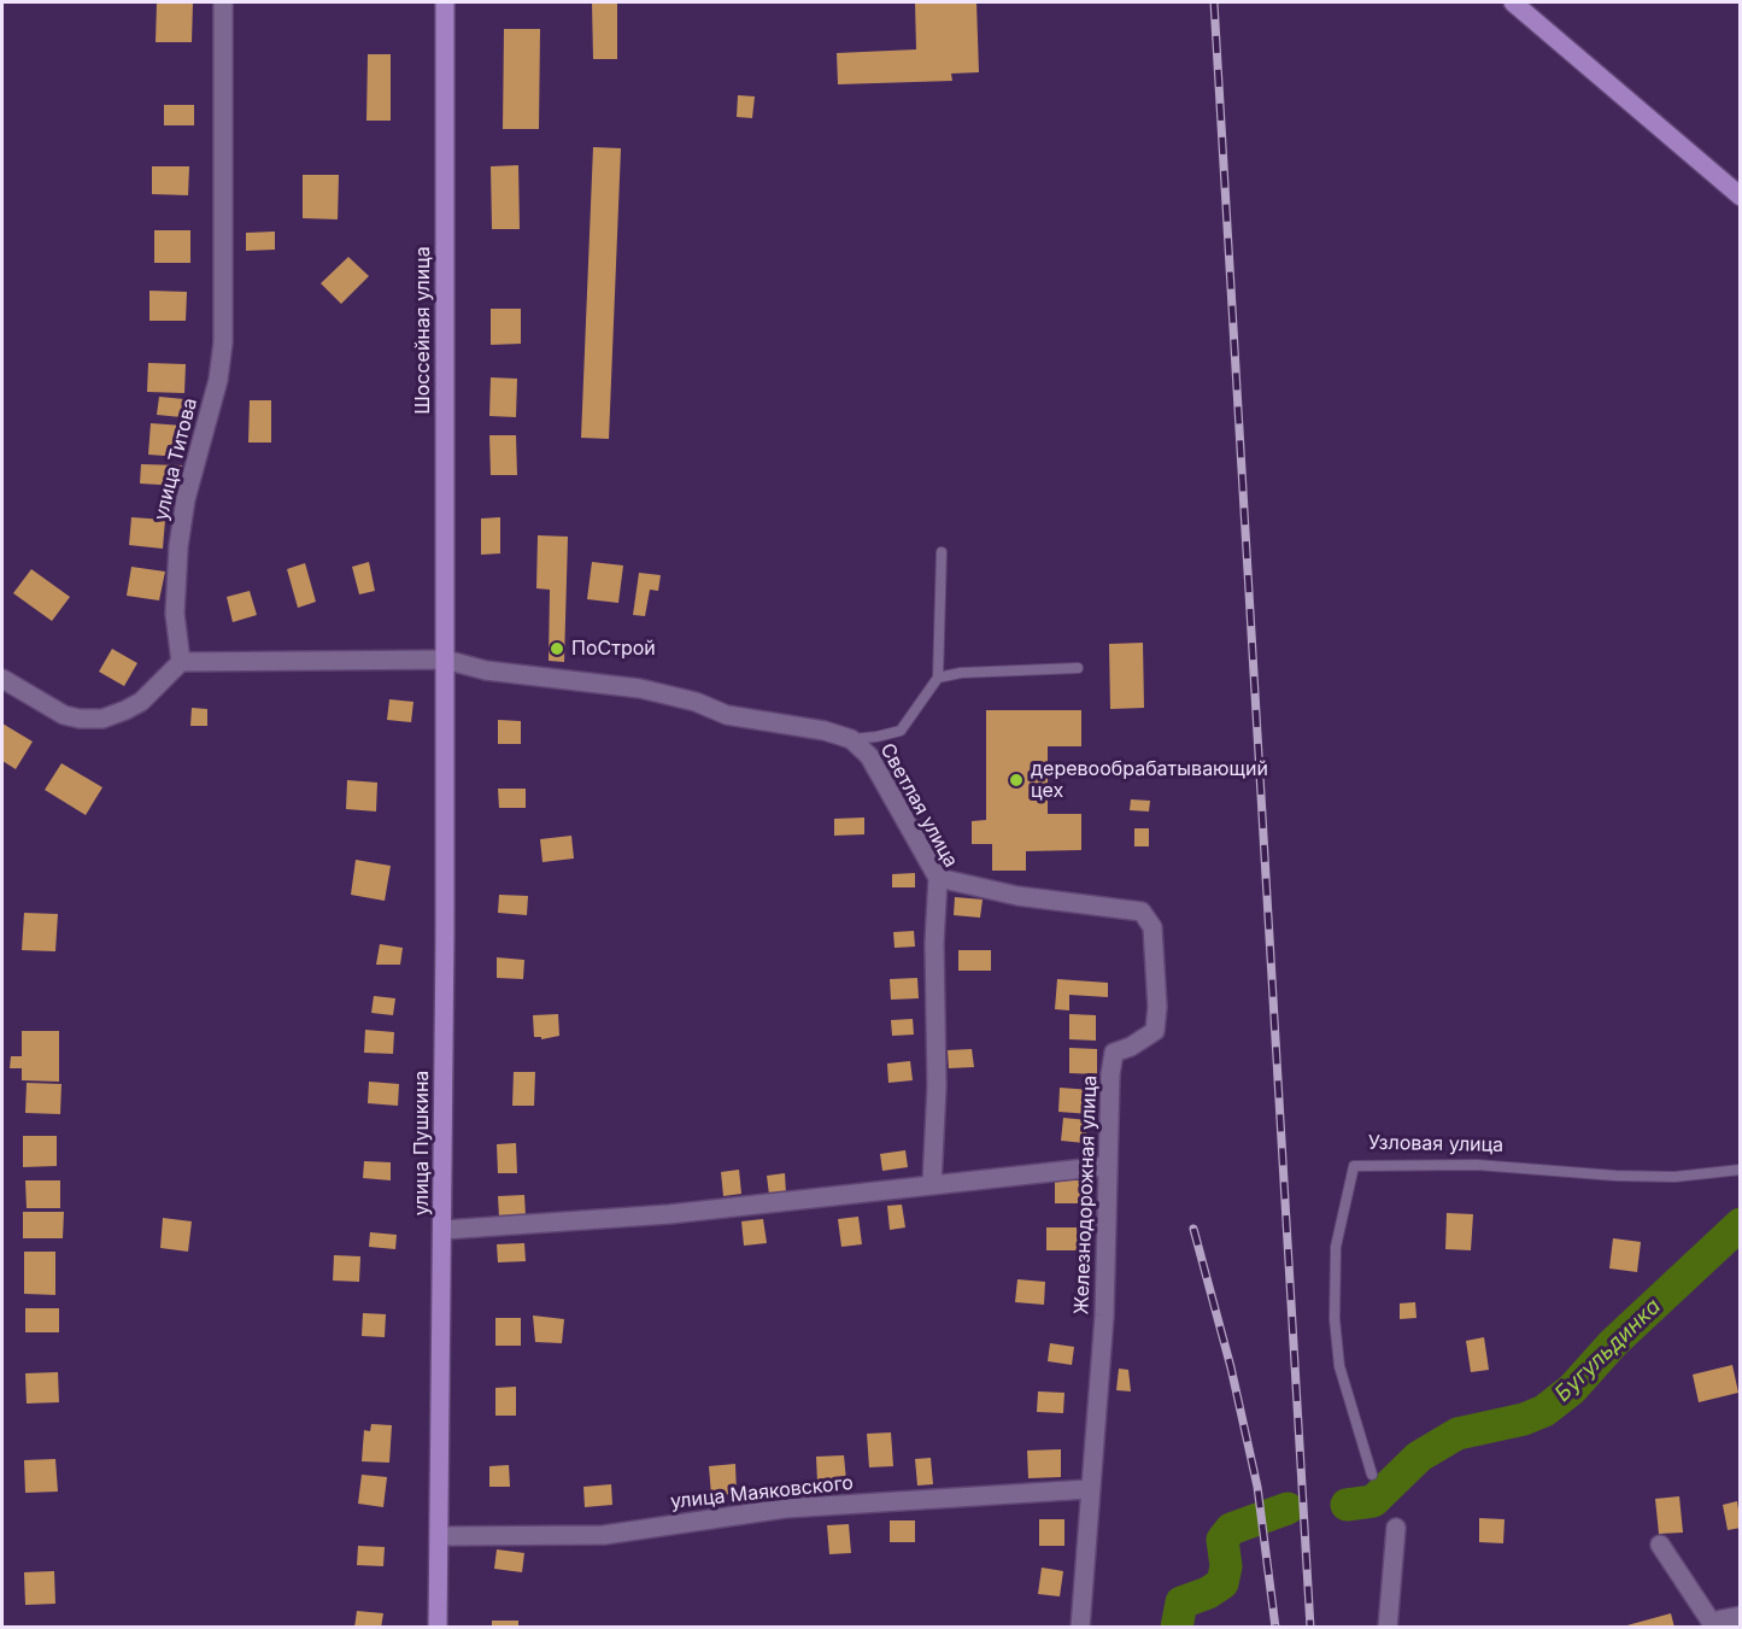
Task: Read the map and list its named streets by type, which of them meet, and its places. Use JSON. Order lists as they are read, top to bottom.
{
  "streets": {
    "main road": ["Шоссейная улица", "улица Пушкина"],
    "street": [
      "улица Титова",
      "Светлая улица",
      "Железнодорожная улица",
      "улица Маяковского"
    ],
    "lane": ["Узловая улица"]
  },
  "crossings": [
    ["Шоссейная улица", "Светлая улица"],
    ["Шоссейная улица", "улица Пушкина"],
    ["Светлая улица", "улица Пушкина"],
    ["Светлая улица", "Железнодорожная улица"],
    ["улица Пушкина", "улица Маяковского"],
    ["Железнодорожная улица", "улица Маяковского"]
  ],
  "water": ["Бугульдинка"],
  "places": ["ПоСтрой", "деревообрабатывающий цех"]
}
